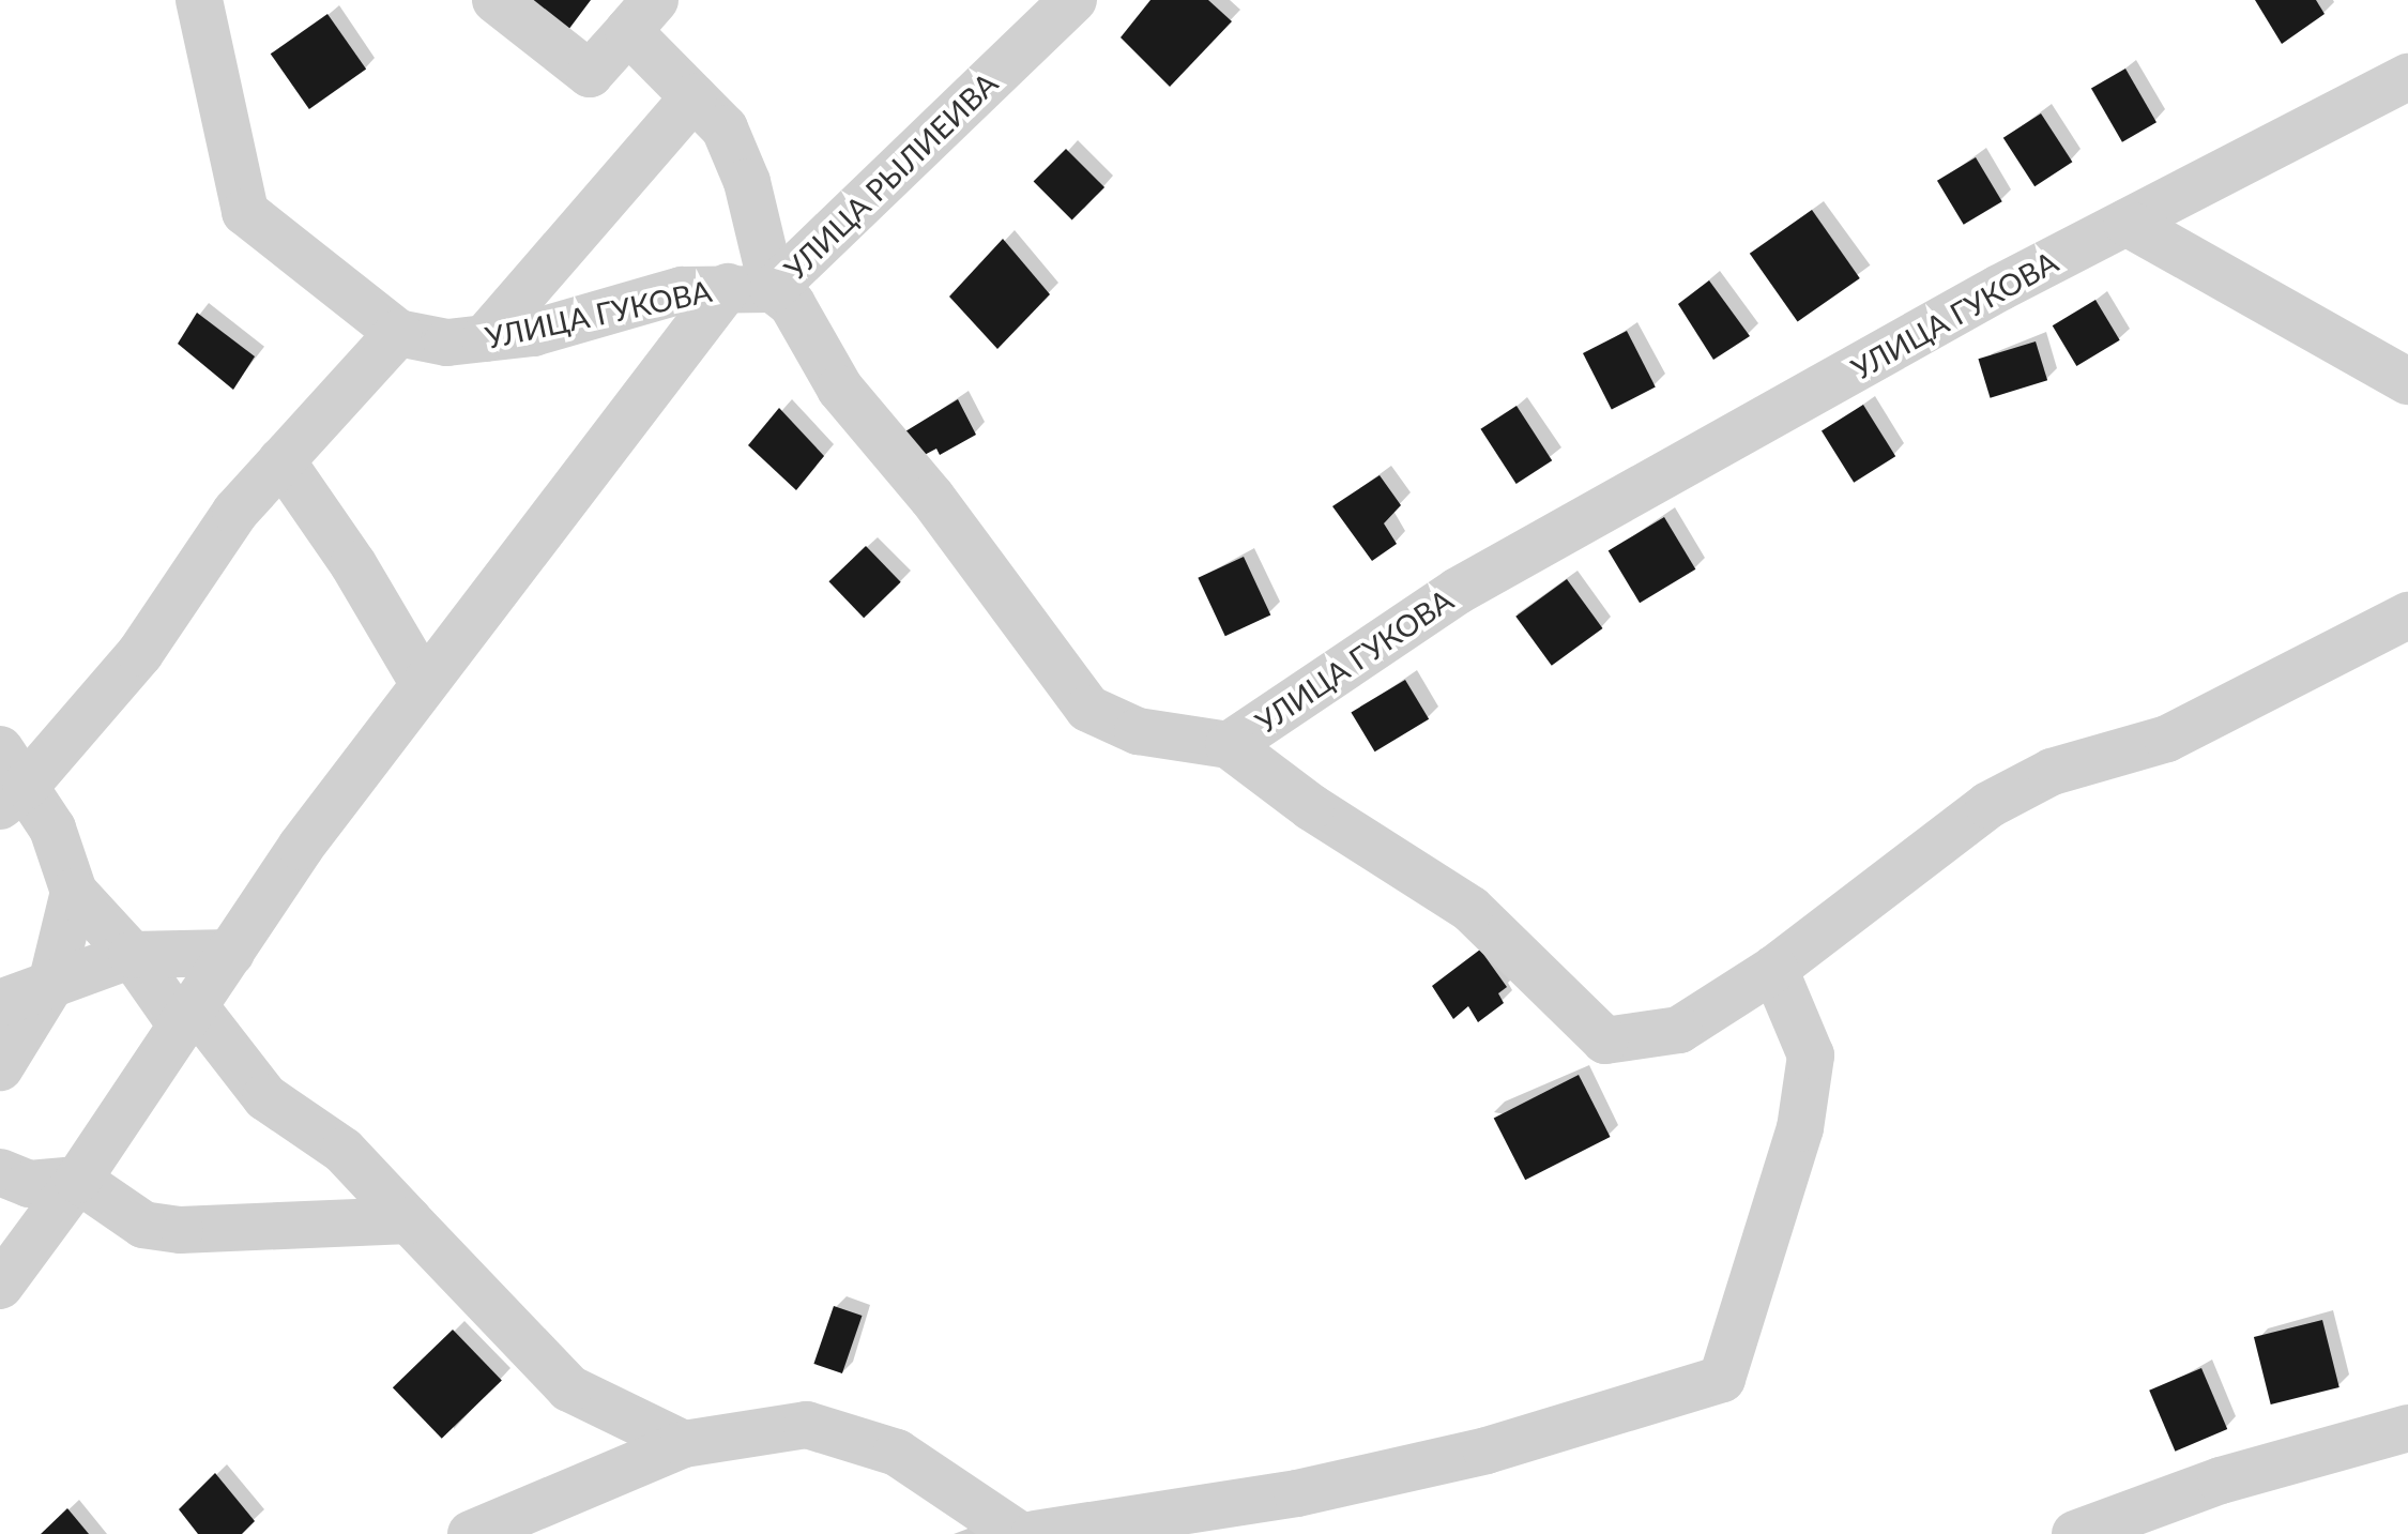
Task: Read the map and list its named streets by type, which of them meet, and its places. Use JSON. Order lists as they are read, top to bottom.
{
  "streets": {
    "street": ["УЛИЦА РЫЛИЕИВА", "УЛИЦА ГУКОВА"]
  },
  "crossings": [
    ["УЛИЦА РЫЛИЕИВА", "УЛИЦА ГУКОВА"]
  ]
}
